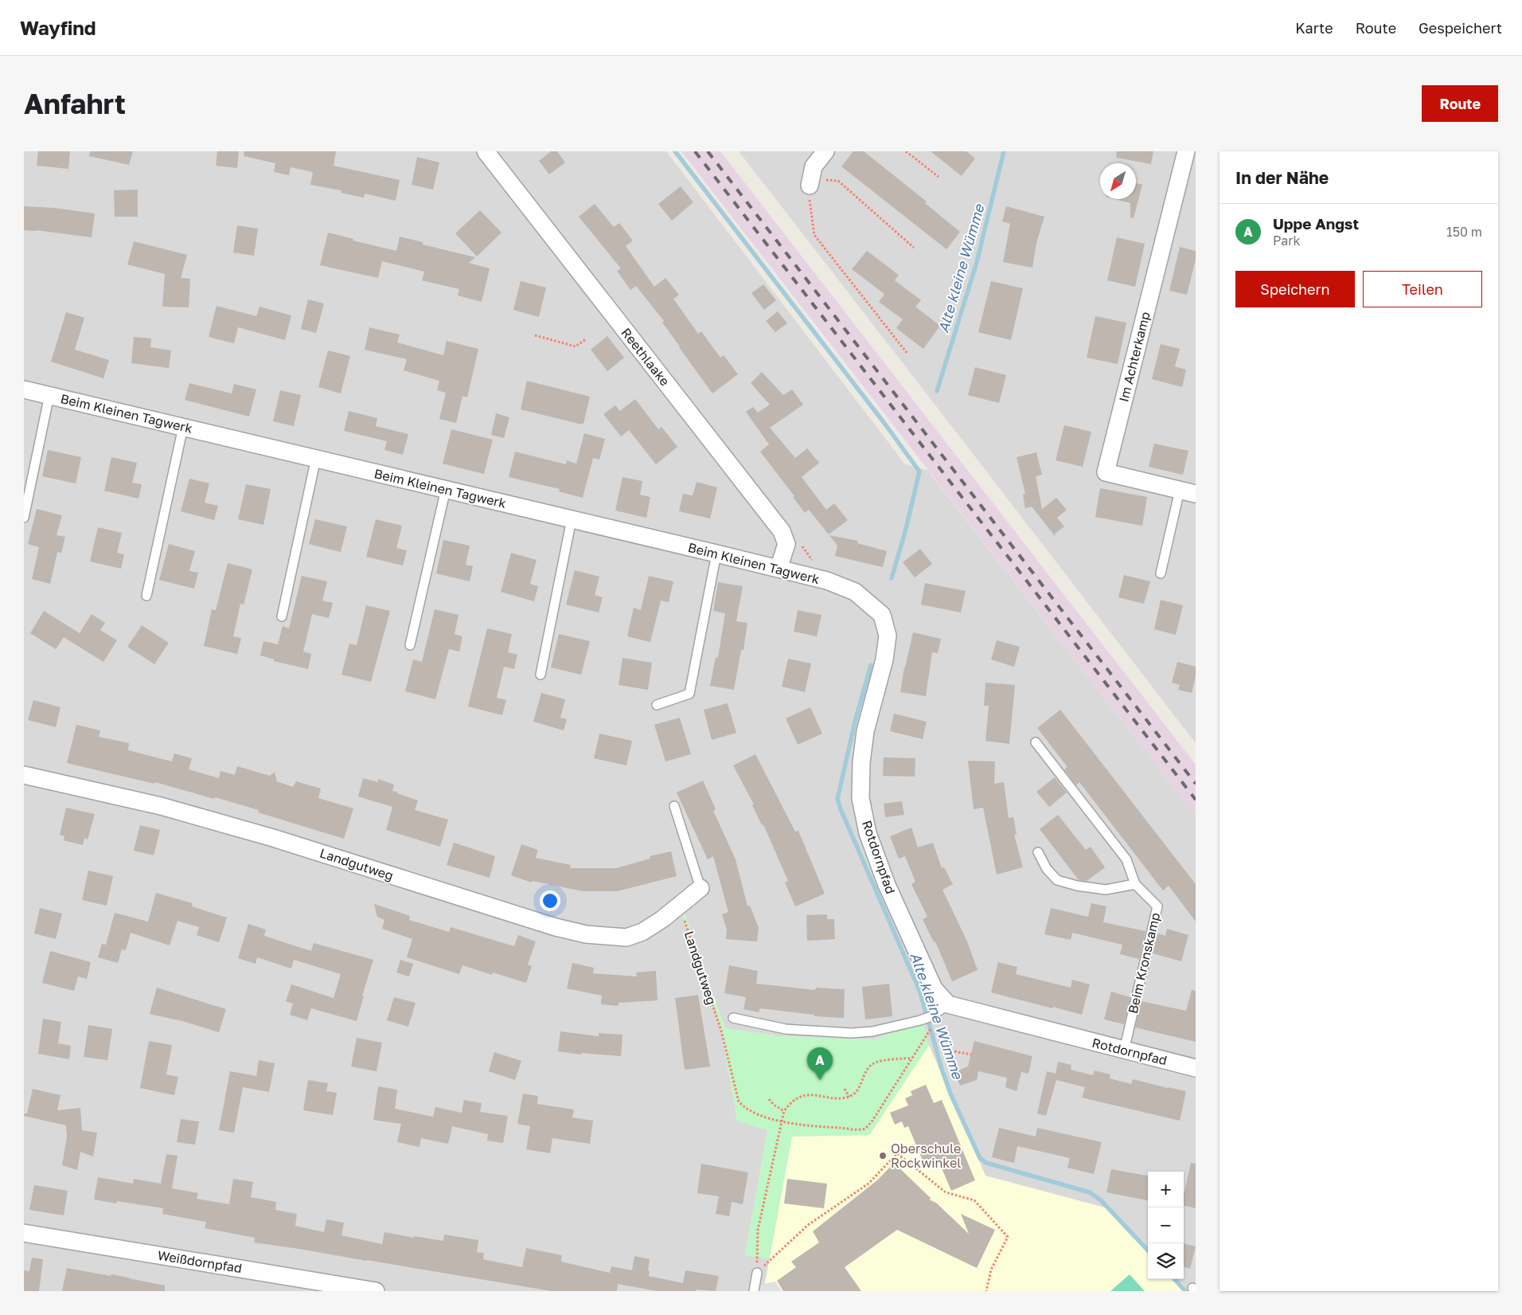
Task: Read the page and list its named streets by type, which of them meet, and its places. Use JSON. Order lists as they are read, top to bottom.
{
  "streets": {
    "street": [
      "Reethlaake",
      "Im Achterkamp",
      "Beim Kleinen Tagwerk",
      "Rotdornpfad",
      "Landgutweg",
      "Weißdornpfad"
    ],
    "lane": ["Beim Kronskamp"]
  },
  "crossings": [
    ["Reethlaake", "Beim Kleinen Tagwerk"],
    ["Beim Kleinen Tagwerk", "Rotdornpfad"],
    ["Rotdornpfad", "Beim Kronskamp"]
  ],
  "water": ["Alte kleine Wümme"],
  "places": ["Oberschule Rockwinkel"],
  "north": "bottom left",
  "page": {
    "header": "Wayfind",
    "nav": ["Karte", "Route", "Gespeichert"],
    "buttons": [
      "Route",
      ["Speichern", "Teilen"]
    ],
    "title": "Anfahrt",
    "heading": "In der Nähe",
    "list": [
      {
        "mark": "A",
        "name": "Uppe Angst",
        "note": "Park",
        "value": "150 m"
      }
    ],
    "pins": "A",
    "map_buttons": ["+", "−"]
  }
}
